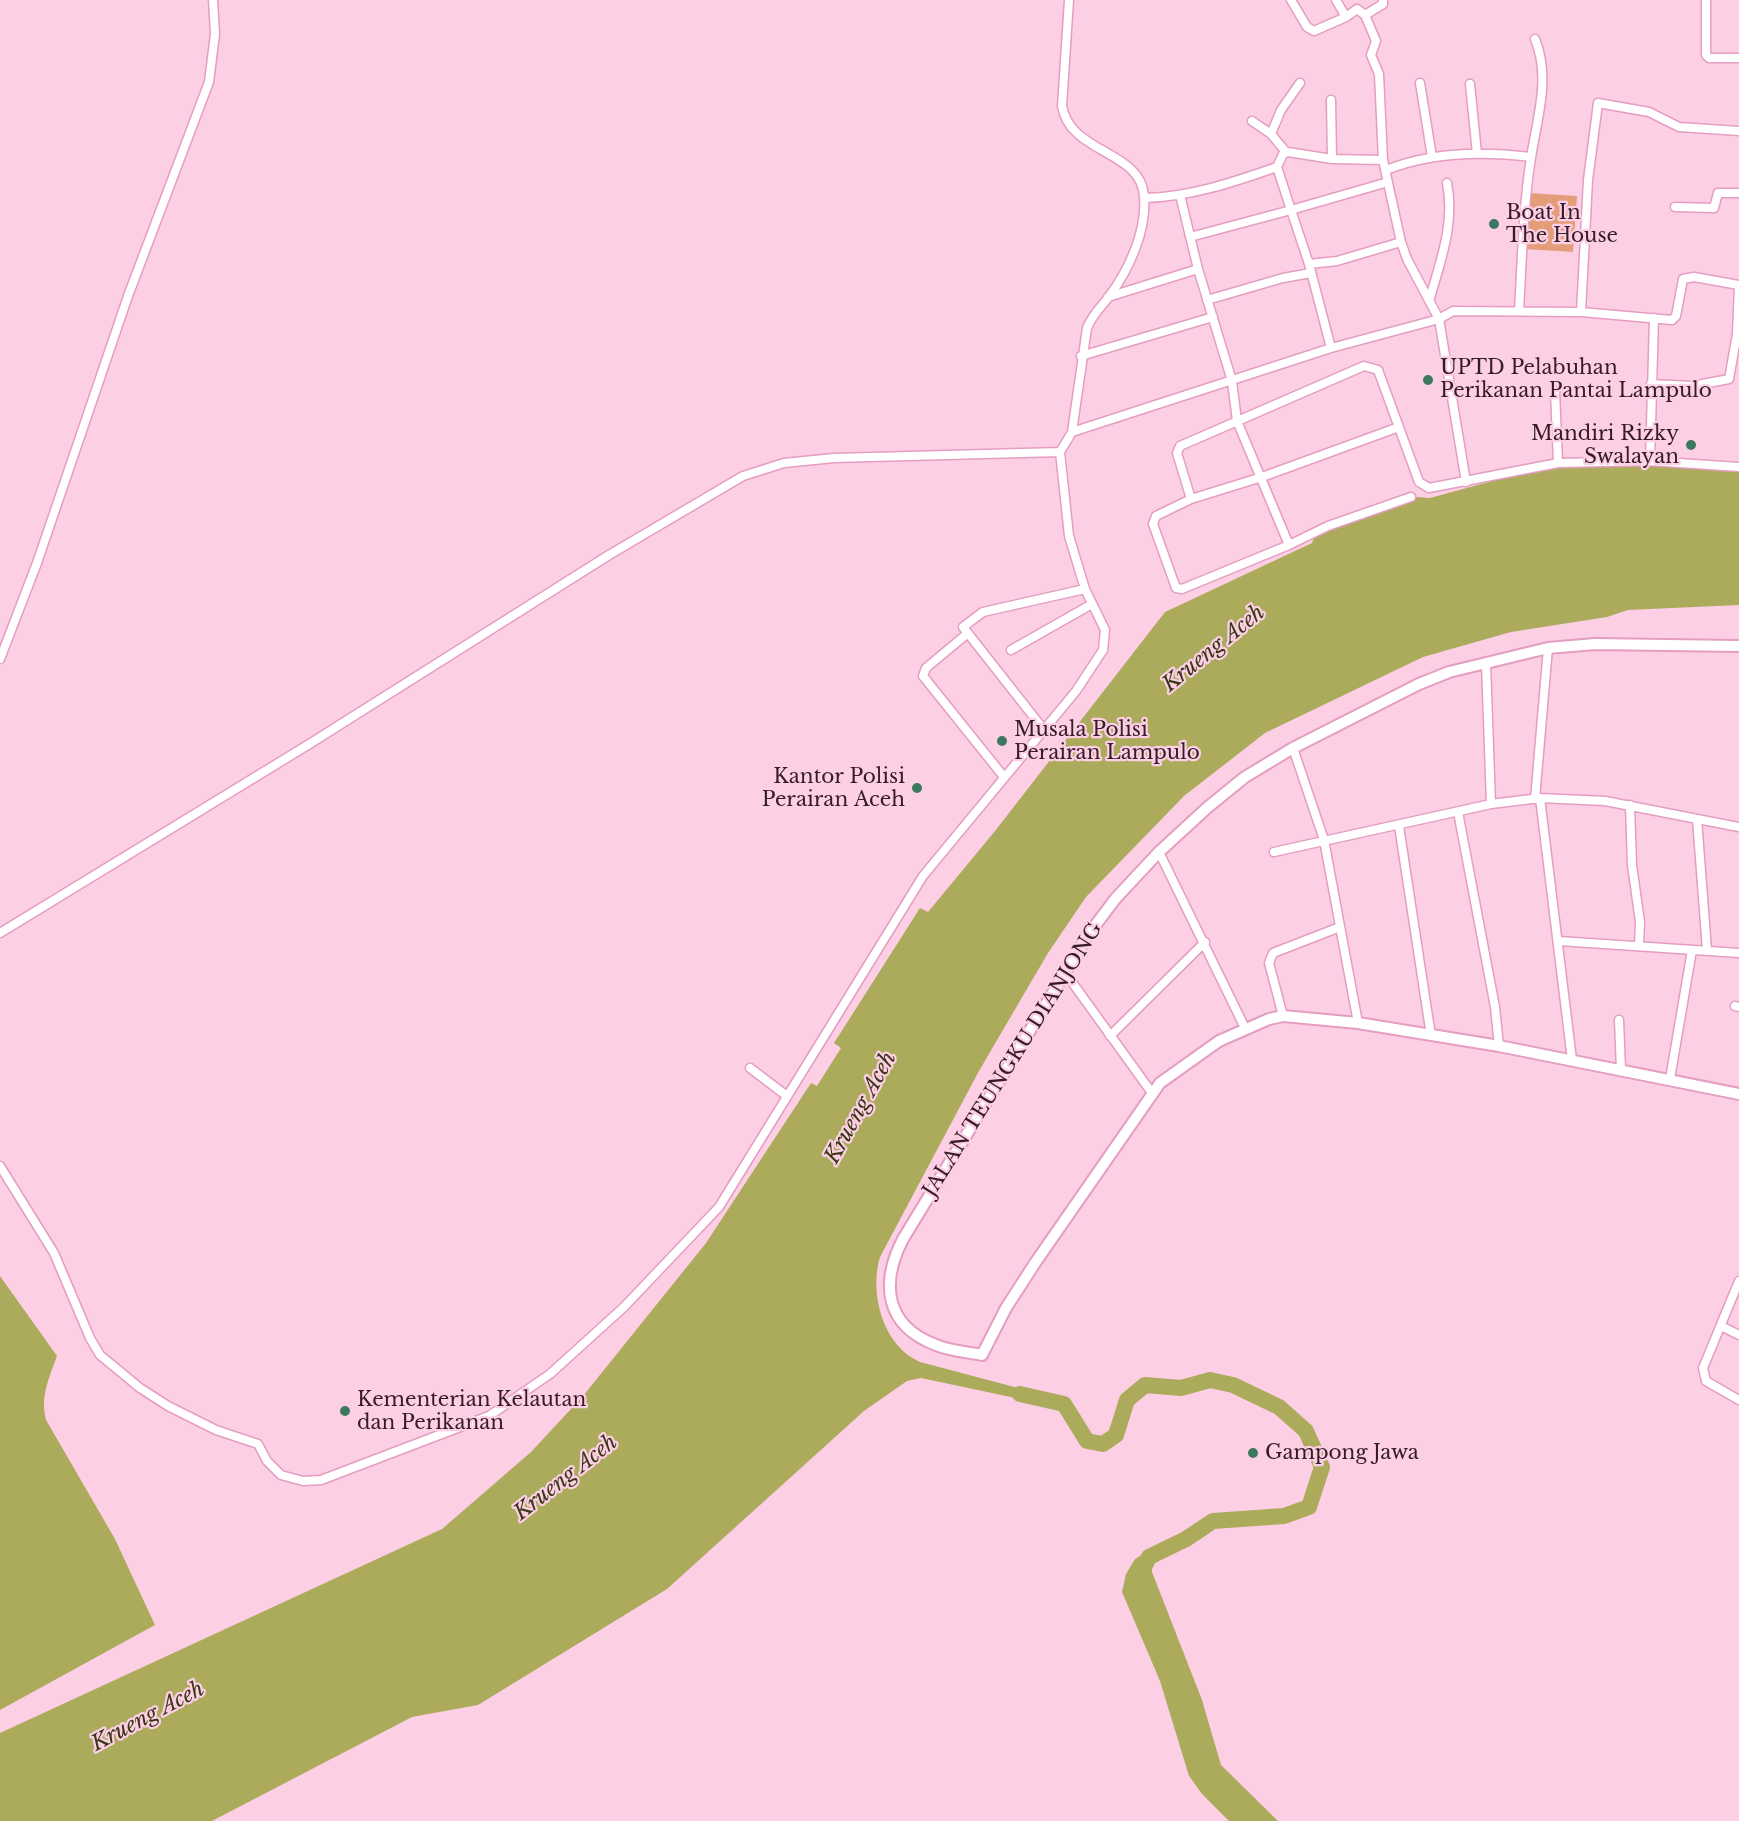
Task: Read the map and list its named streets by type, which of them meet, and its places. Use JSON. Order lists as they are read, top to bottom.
{
  "streets": {
    "street": ["JALAN TEUNGKU DIANJONG"]
  },
  "water": ["Krueng Aceh"],
  "places": [
    "Boat In The House",
    "UPTD Pelabuhan Perikanan Pantai Lampulo",
    "Mandiri Rizky Swalayan",
    "Musala Polisi Perairan Lampulo",
    "Kantor Polisi Perairan Aceh",
    "Kementerian Kelautan dan Perikanan",
    "Gampong Jawa"
  ]
}
